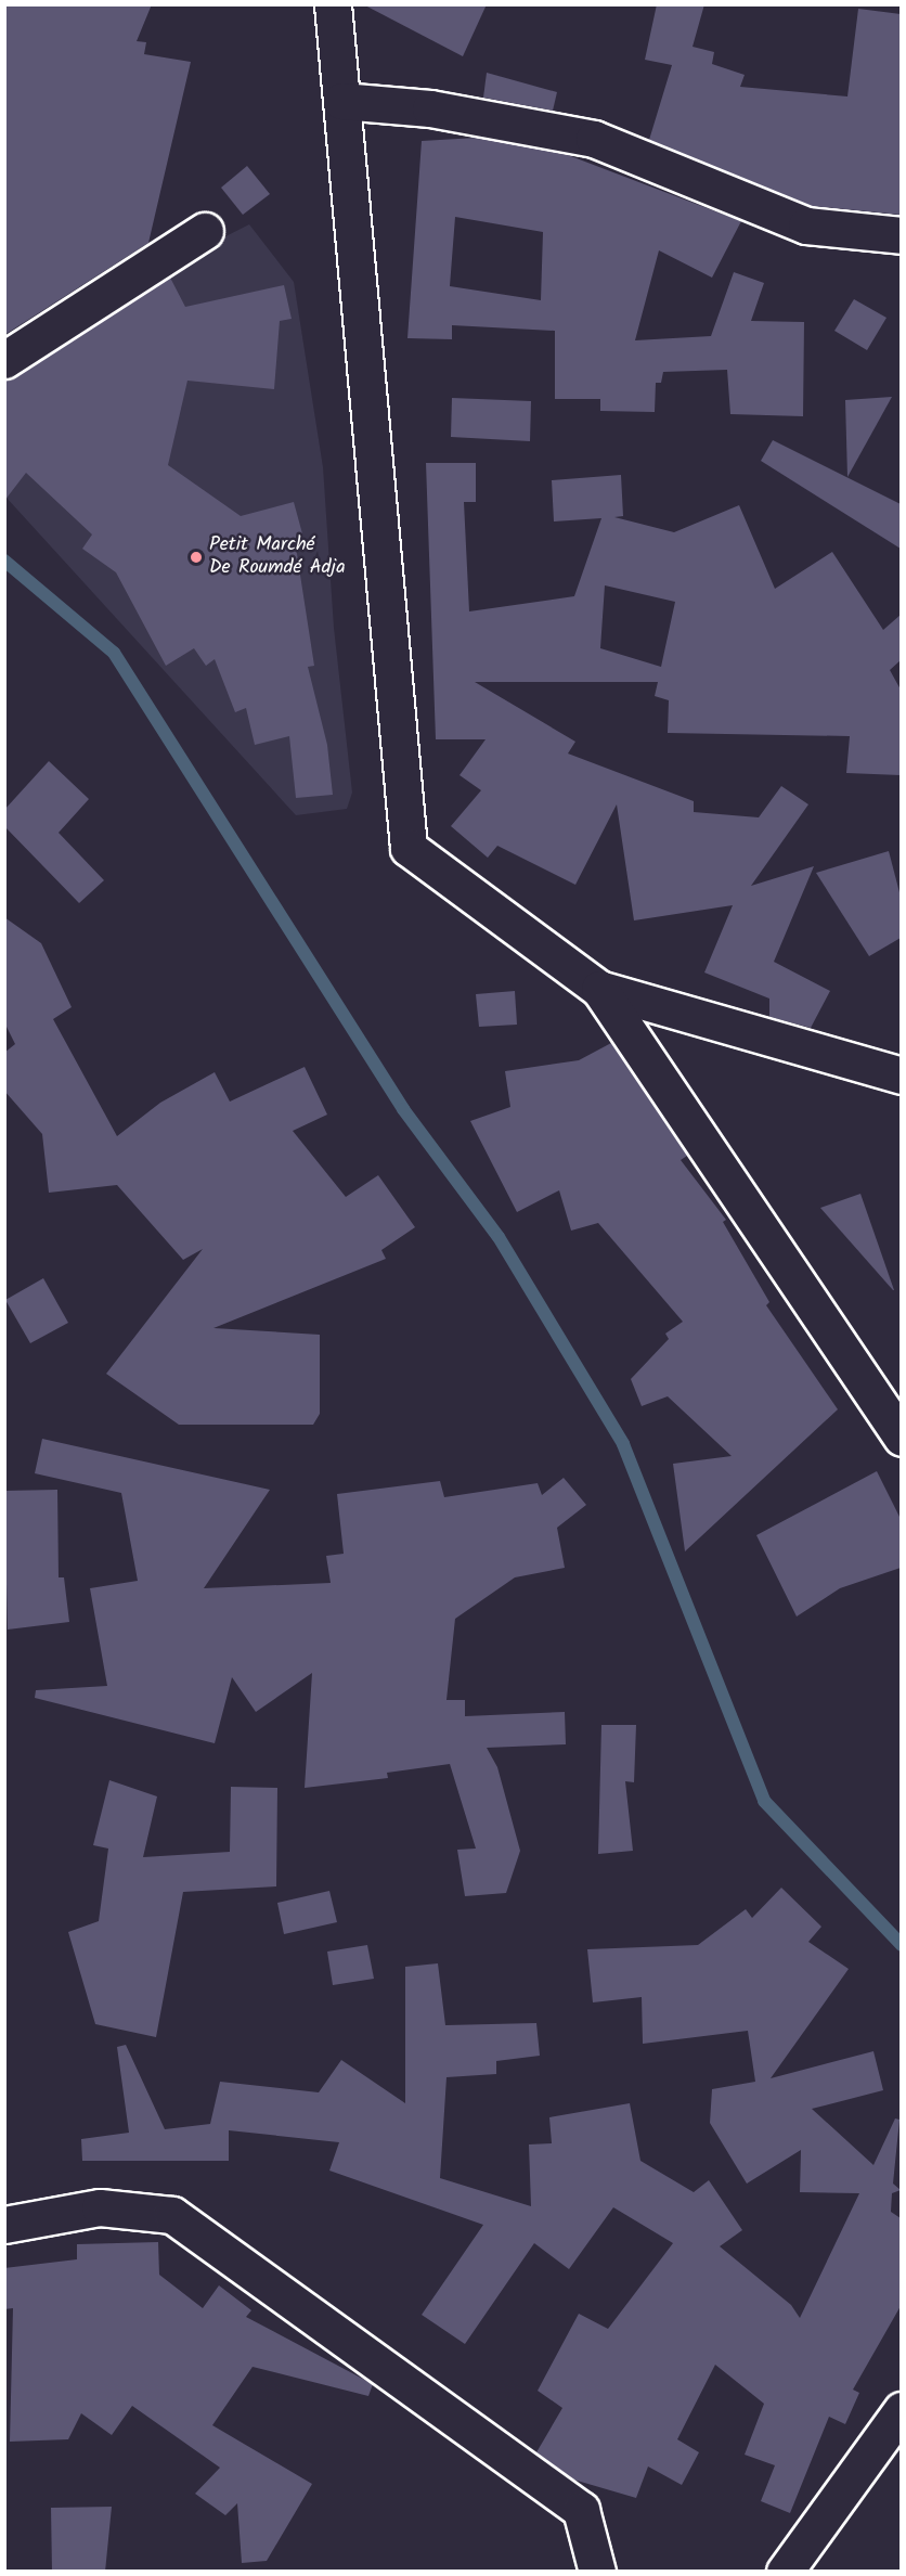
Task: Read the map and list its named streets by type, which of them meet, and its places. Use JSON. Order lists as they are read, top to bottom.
{
  "places": ["Petit Marché De Roumdé Adja"]
}
